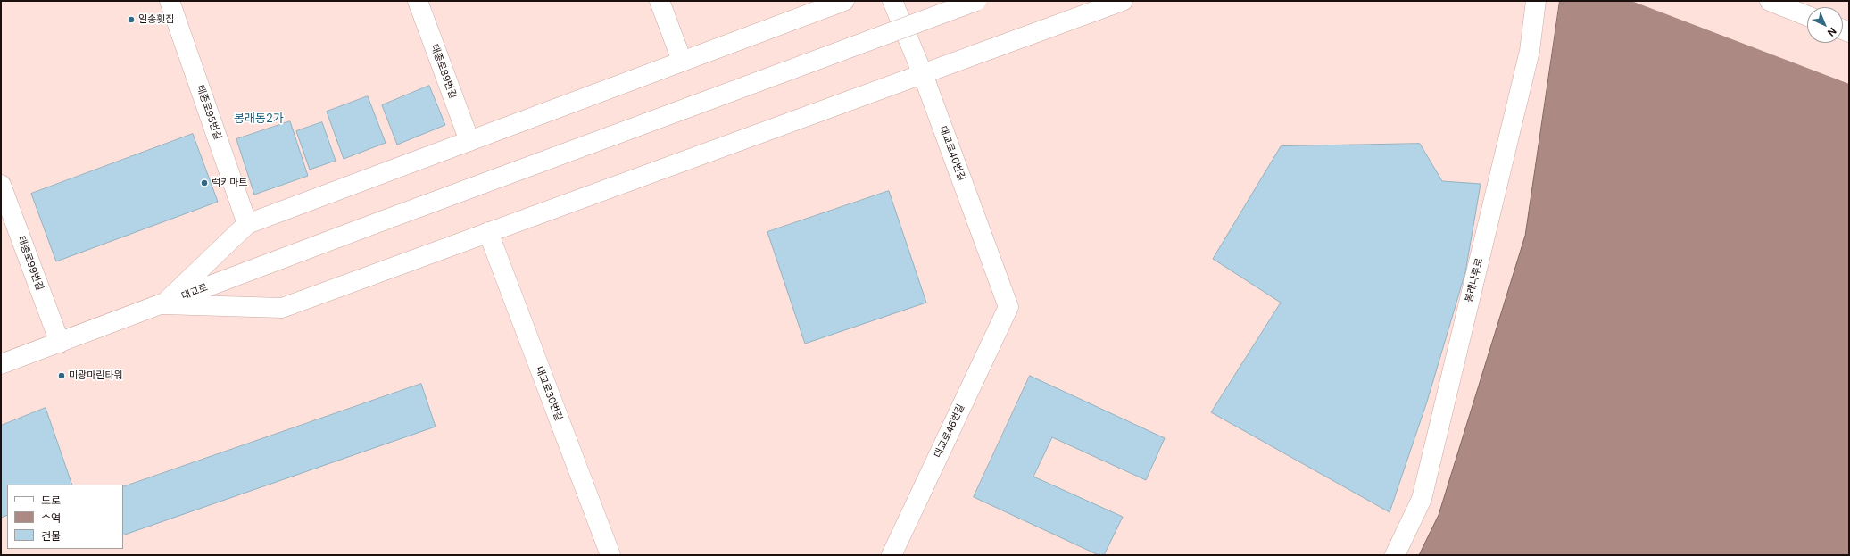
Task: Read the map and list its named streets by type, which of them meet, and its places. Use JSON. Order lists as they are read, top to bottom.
{
  "streets": {
    "main road": [
      "태종로89번길",
      "태종로95번길",
      "대교로40번길",
      "태종로99번길",
      "봉래나루로",
      "대교로",
      "대교로30번길",
      "대교로46번길"
    ]
  },
  "crossings": [
    ["대교로40번길", "대교로46번길"],
    ["태종로99번길", "대교로"]
  ],
  "districts": ["봉래동2가"],
  "places": ["일송횟집", "럭키마트", "미광마린타워"],
  "legend": ["도로", "수역", "건물"],
  "north": "bottom right"
}
